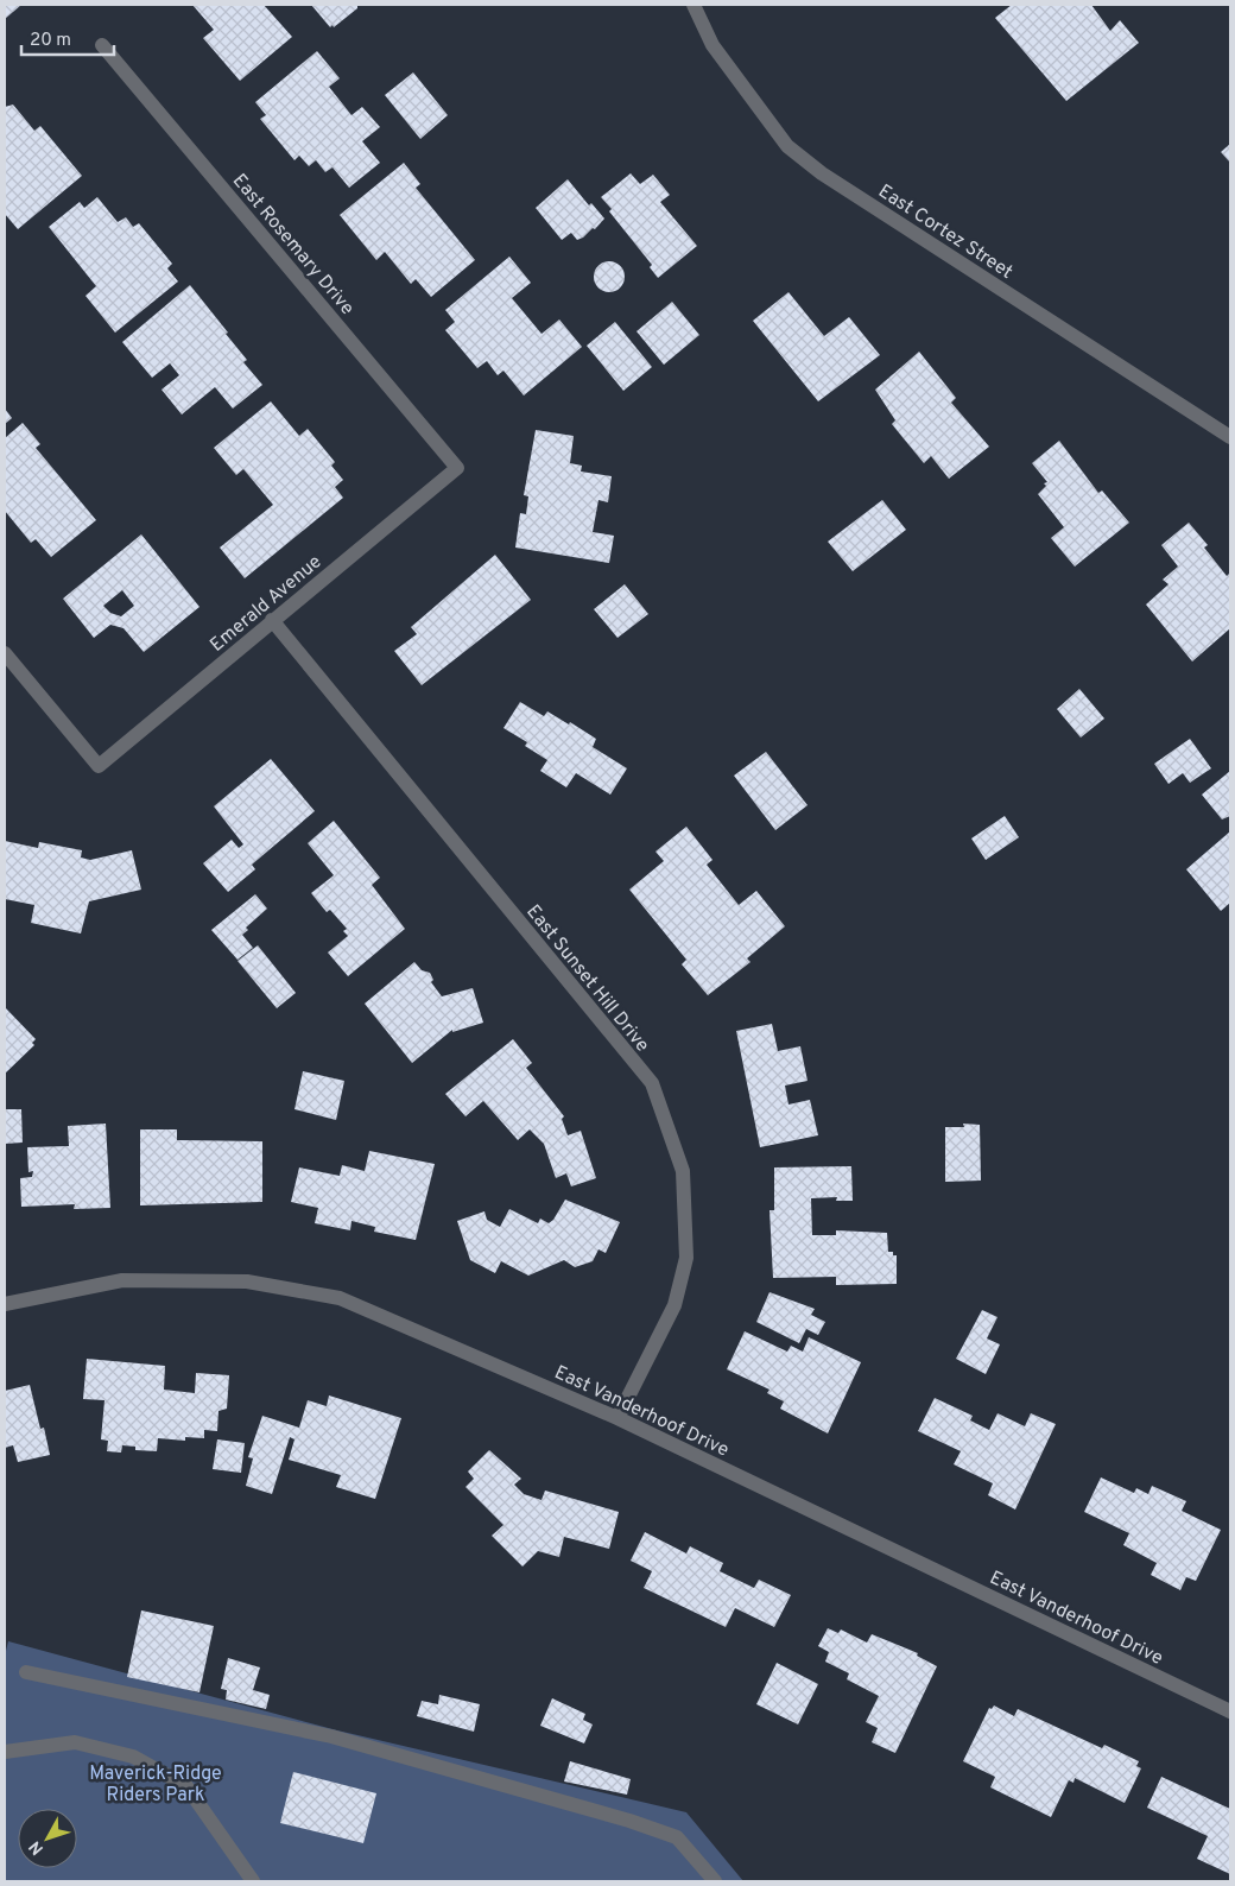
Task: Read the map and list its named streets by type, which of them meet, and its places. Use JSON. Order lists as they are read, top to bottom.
{
  "streets": {
    "street": [
      "East Cortez Street",
      "East Rosemary Drive",
      "Emerald Avenue",
      "East Sunset Hill Drive",
      "East Vanderhoof Drive"
    ]
  },
  "crossings": [
    ["East Rosemary Drive", "Emerald Avenue"],
    ["Emerald Avenue", "East Sunset Hill Drive"],
    ["East Sunset Hill Drive", "East Vanderhoof Drive"]
  ],
  "parks": ["Maverick-Ridge Riders Park"],
  "scale_bar": "20 m",
  "north": "bottom left"
}
